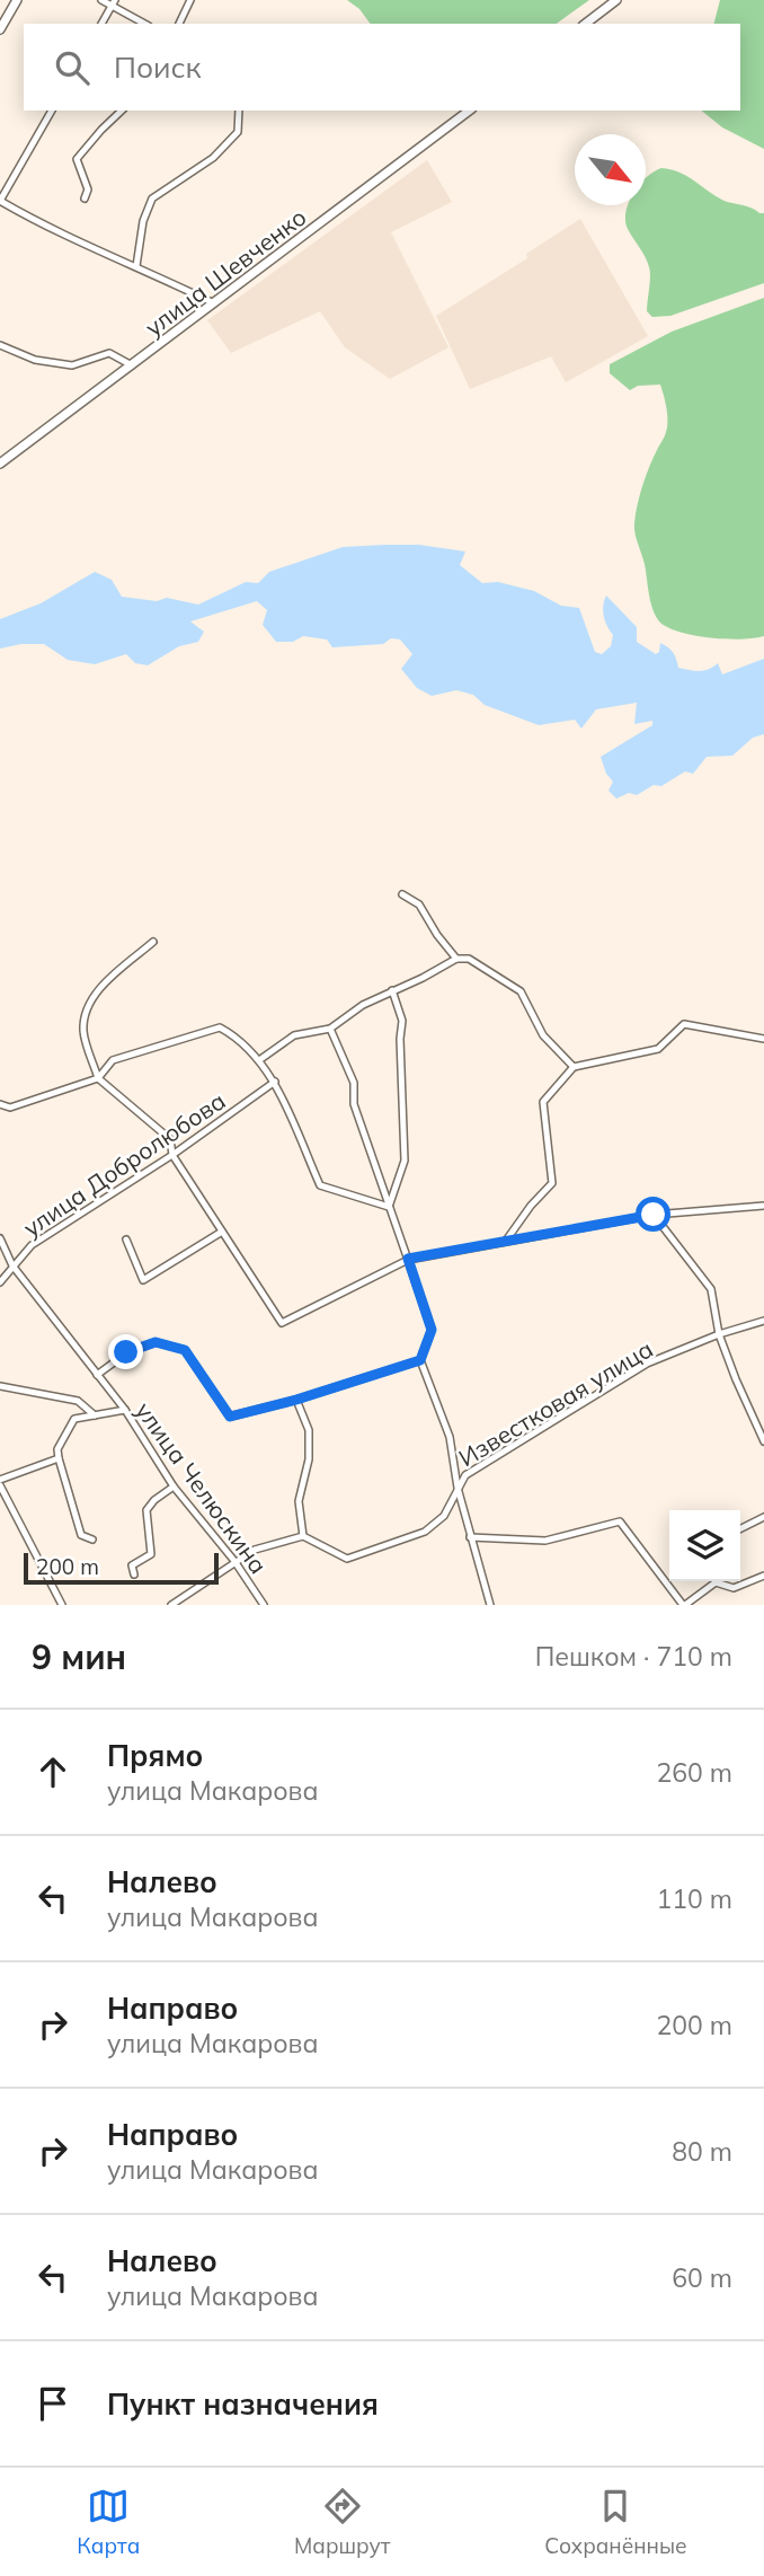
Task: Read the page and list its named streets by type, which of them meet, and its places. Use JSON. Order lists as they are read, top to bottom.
{
  "streets": {
    "street": [
      "улица Шевченко",
      "улица Добролюбова",
      "Известковая улица",
      "улица Челюскина"
    ]
  },
  "crossings": [
    ["улица Добролюбова", "улица Челюскина"]
  ],
  "scale_bar": "200 m",
  "north": "bottom right",
  "page": {
    "search": "Поиск",
    "scale": "200 m",
    "heading": ["9 мин", "Пешком · 710 m"],
    "list": [
      ["Прямо", "улица Макарова", "260 m"],
      ["Налево", "улица Макарова", "110 m"],
      ["Направо", "улица Макарова", "200 m"],
      ["Направо", "улица Макарова", "80 m"],
      ["Налево", "улица Макарова", "60 m"],
      "Пункт назначения"
    ],
    "nav": ["Карта", "Маршрут", "Сохранённые"]
  }
}
